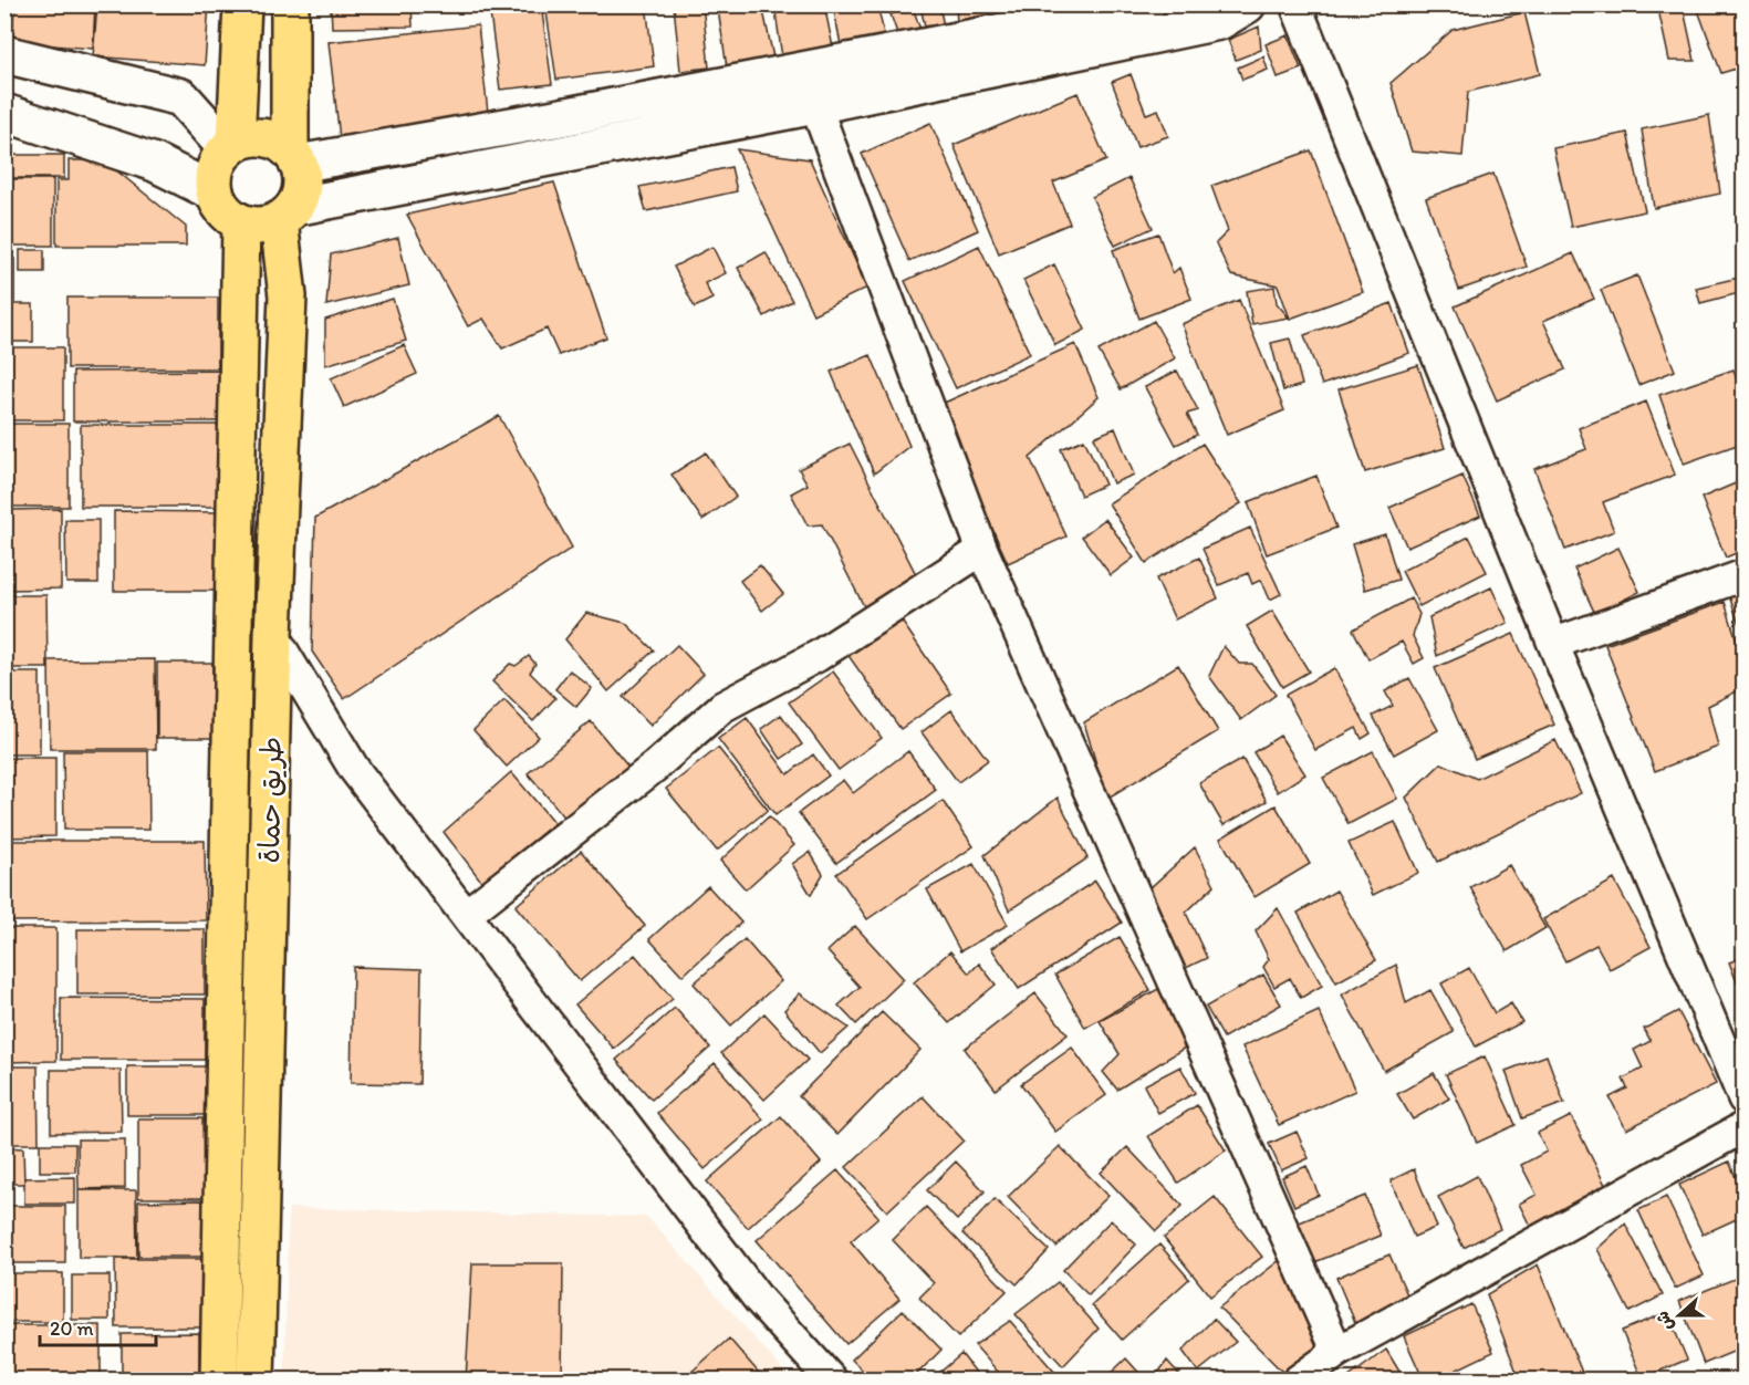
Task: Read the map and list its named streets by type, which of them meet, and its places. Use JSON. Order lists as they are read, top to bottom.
{
  "streets": {
    "main road": ["طريق حماة"]
  },
  "scale_bar": "20 m",
  "north": "left"
}
